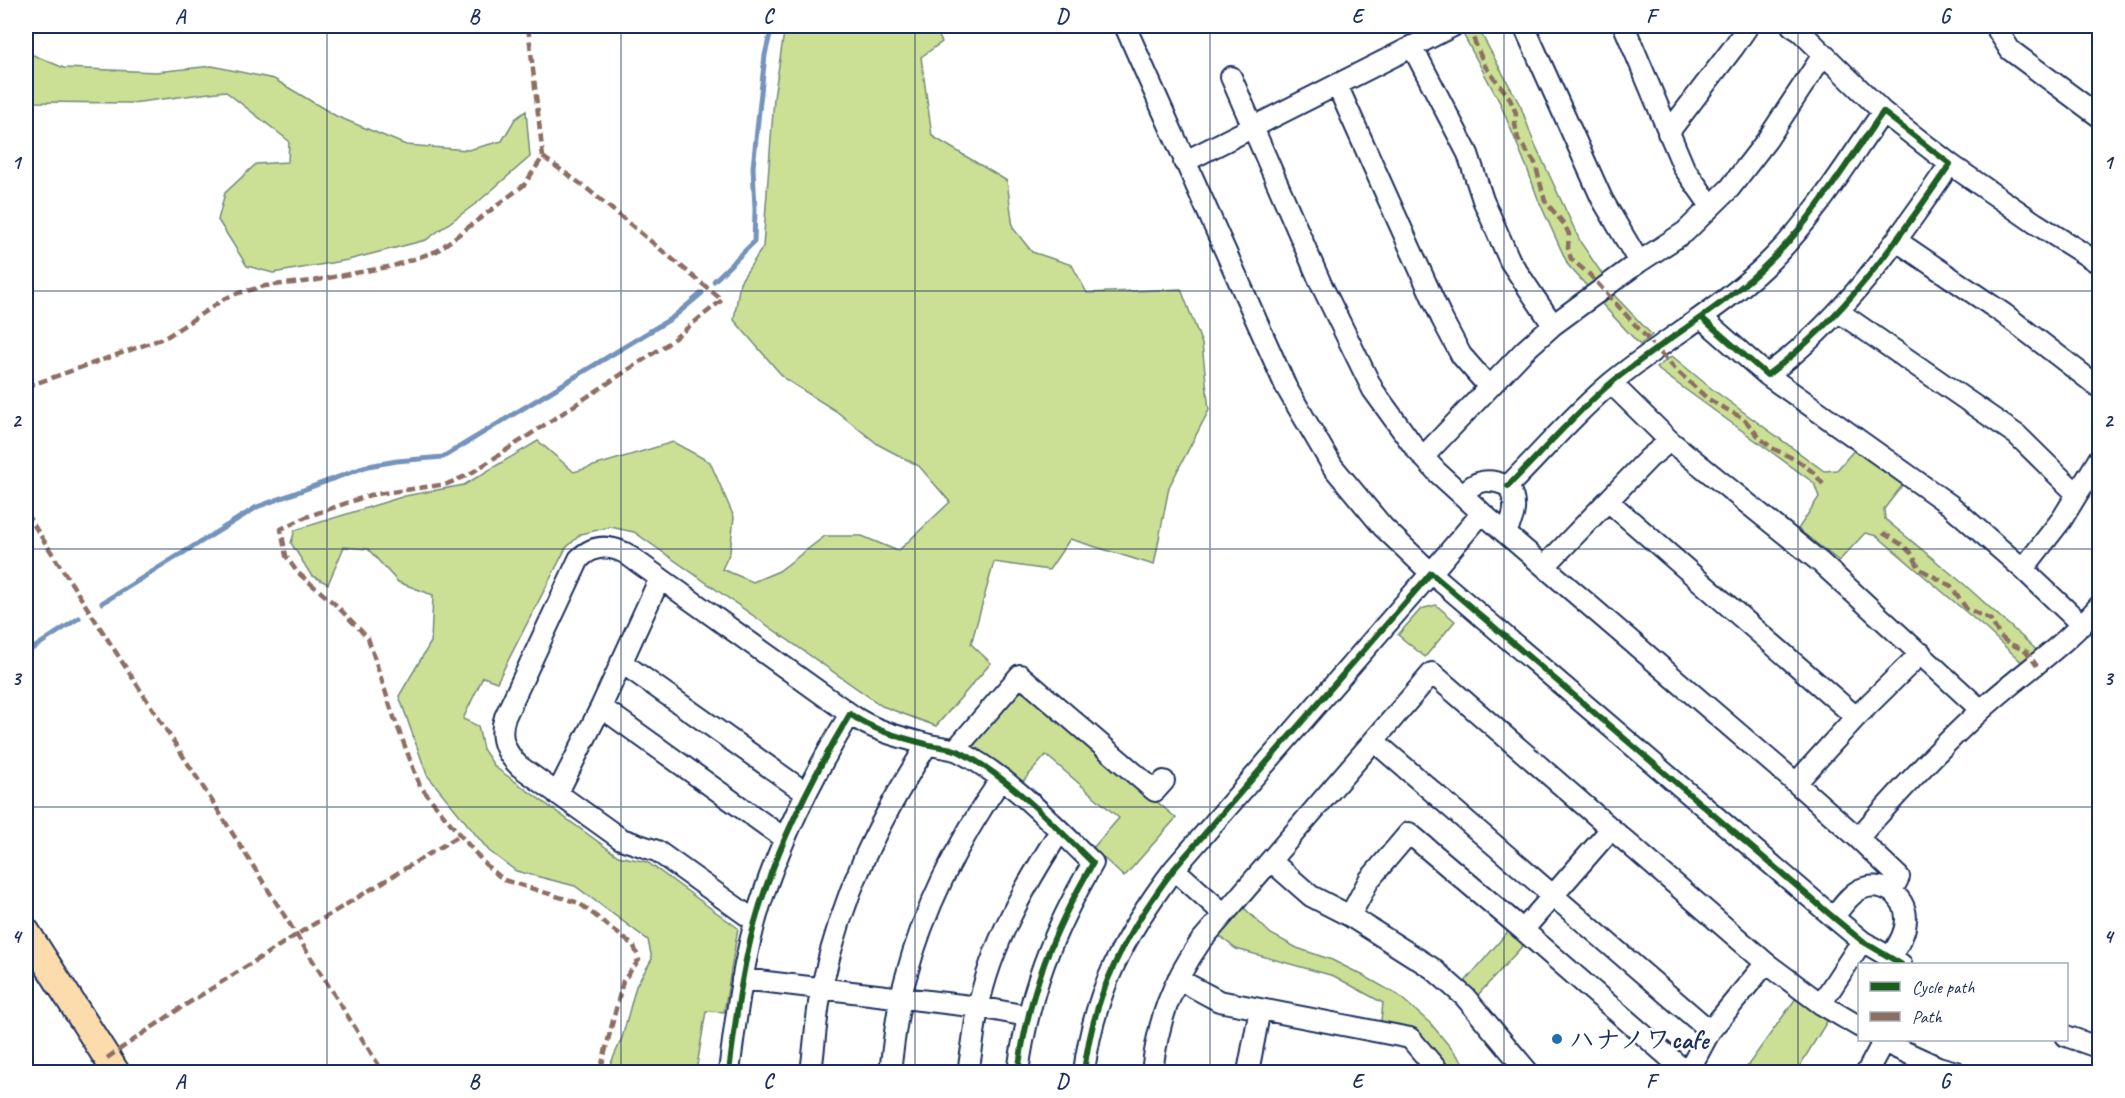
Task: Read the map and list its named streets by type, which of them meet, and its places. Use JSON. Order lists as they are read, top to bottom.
{
  "places": ["ハナノワcafe"],
  "legend": ["Cycle path", "Path"],
  "grid": {
    "columns": [
      "A",
      "B",
      "C",
      "D",
      "E",
      "F",
      "G"
    ],
    "rows": [
      "1",
      "2",
      "3",
      "4"
    ]
  }
}
